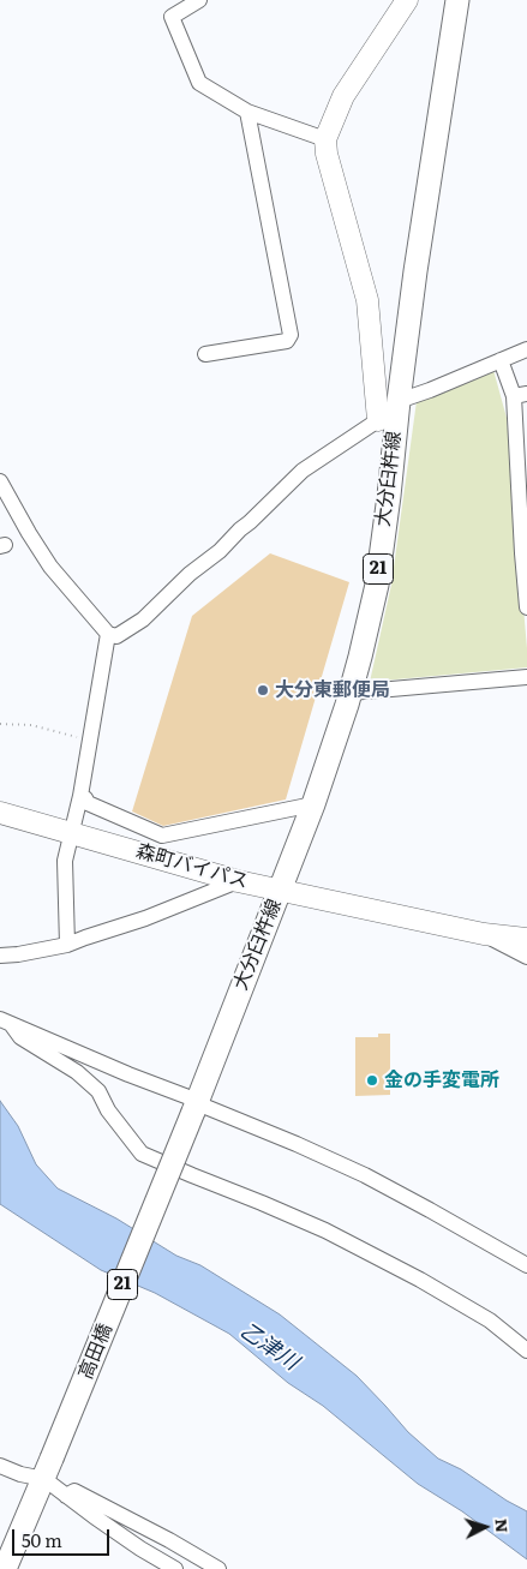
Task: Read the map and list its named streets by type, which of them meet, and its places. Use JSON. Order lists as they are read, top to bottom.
{
  "streets": {
    "main road": [
      "大分臼杵線",
      "21",
      "森町バイパス",
      "高田橋"
    ]
  },
  "crossings": [
    ["大分臼杵線", "森町バイパス"],
    ["大分臼杵線", "高田橋"],
    ["21", "高田橋"]
  ],
  "water": ["乙津川"],
  "places": ["大分東郵便局", "金の手変電所"],
  "scale_bar": "50 m",
  "north": "right"
}
